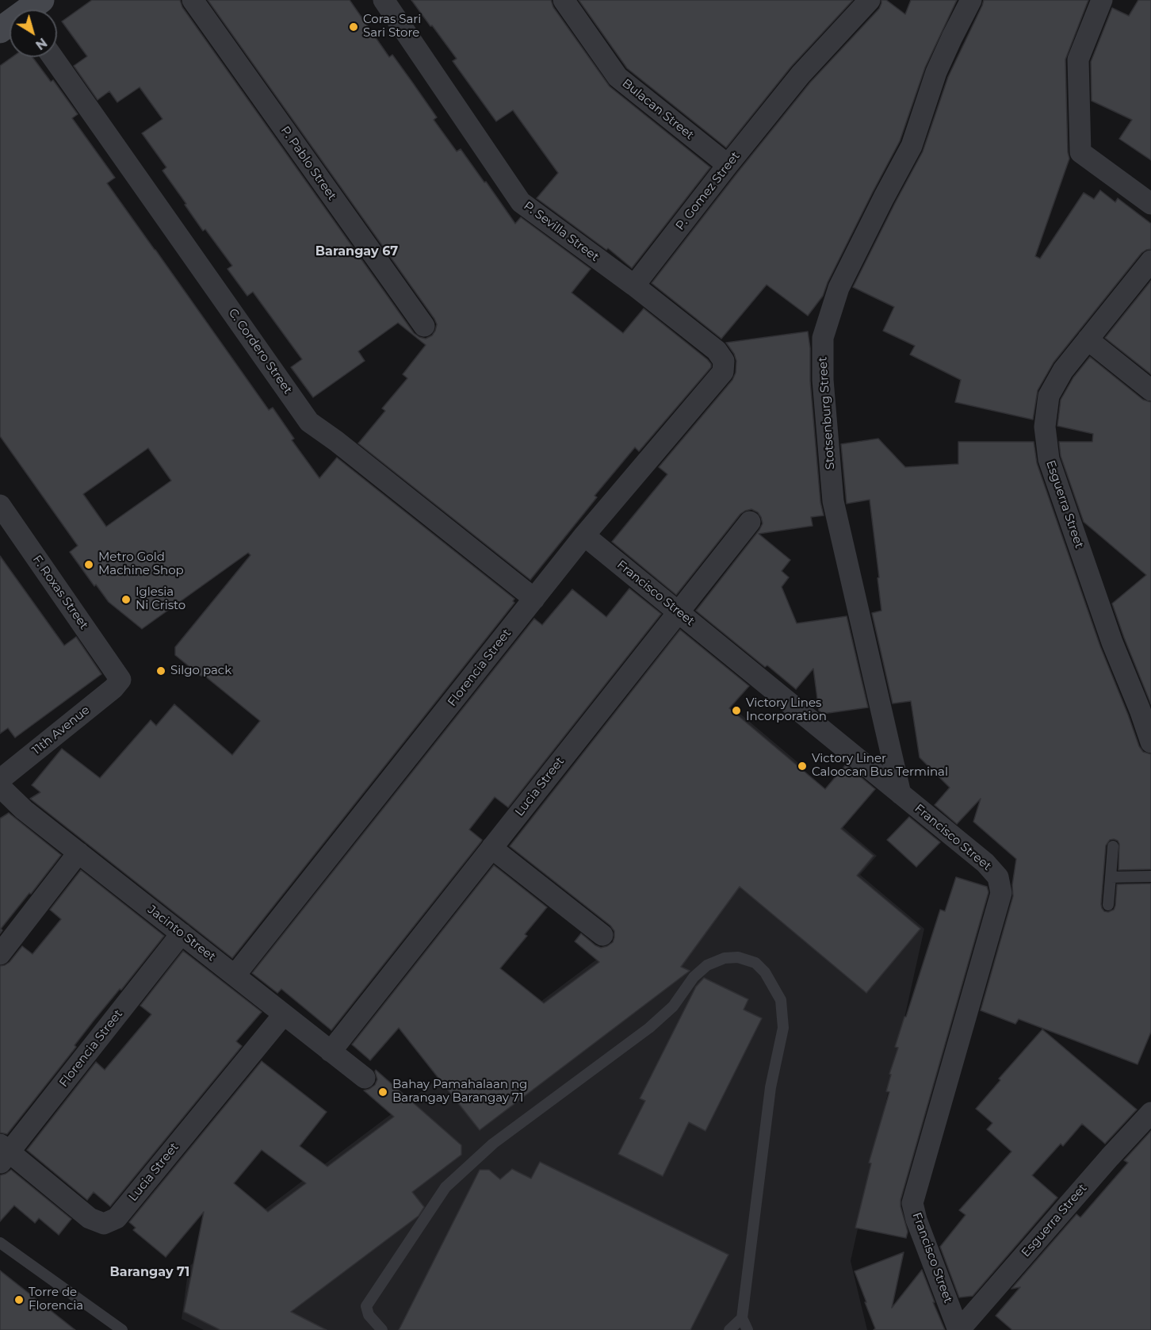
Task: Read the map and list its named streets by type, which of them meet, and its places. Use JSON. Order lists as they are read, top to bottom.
{
  "streets": {
    "street": [
      "Bulacan Street",
      "P. Pablo Street",
      "P. Gomez Street",
      "P. Sevilla Street",
      "C. Cordero Street",
      "Stotsenburg Street",
      "Esguerra Street",
      "F. Roxas Street",
      "Francisco Street",
      "Florencia Street",
      "11th Avenue",
      "Lucia Street",
      "Jacinto Street"
    ]
  },
  "crossings": [
    ["Bulacan Street", "P. Gomez Street"],
    ["P. Gomez Street", "P. Sevilla Street"],
    ["P. Sevilla Street", "Florencia Street"],
    ["C. Cordero Street", "Florencia Street"],
    ["Stotsenburg Street", "Francisco Street"],
    ["Esguerra Street", "Francisco Street"],
    ["F. Roxas Street", "11th Avenue"],
    ["Francisco Street", "Florencia Street"],
    ["Francisco Street", "Lucia Street"],
    ["Florencia Street", "Lucia Street"],
    ["Florencia Street", "Jacinto Street"],
    ["Lucia Street", "Jacinto Street"]
  ],
  "districts": ["Barangay 67", "Barangay 71"],
  "places": [
    "Coras Sari Sari Store",
    "Metro Gold Machine Shop",
    "Iglesia Ni Cristo",
    "Silgo pack",
    "Victory Lines Incorporation",
    "Victory Liner Caloocan Bus Terminal",
    "Bahay Pamahalaan ng Barangay Barangay 71",
    "Torre de Florencia"
  ],
  "north": "bottom right"
}
